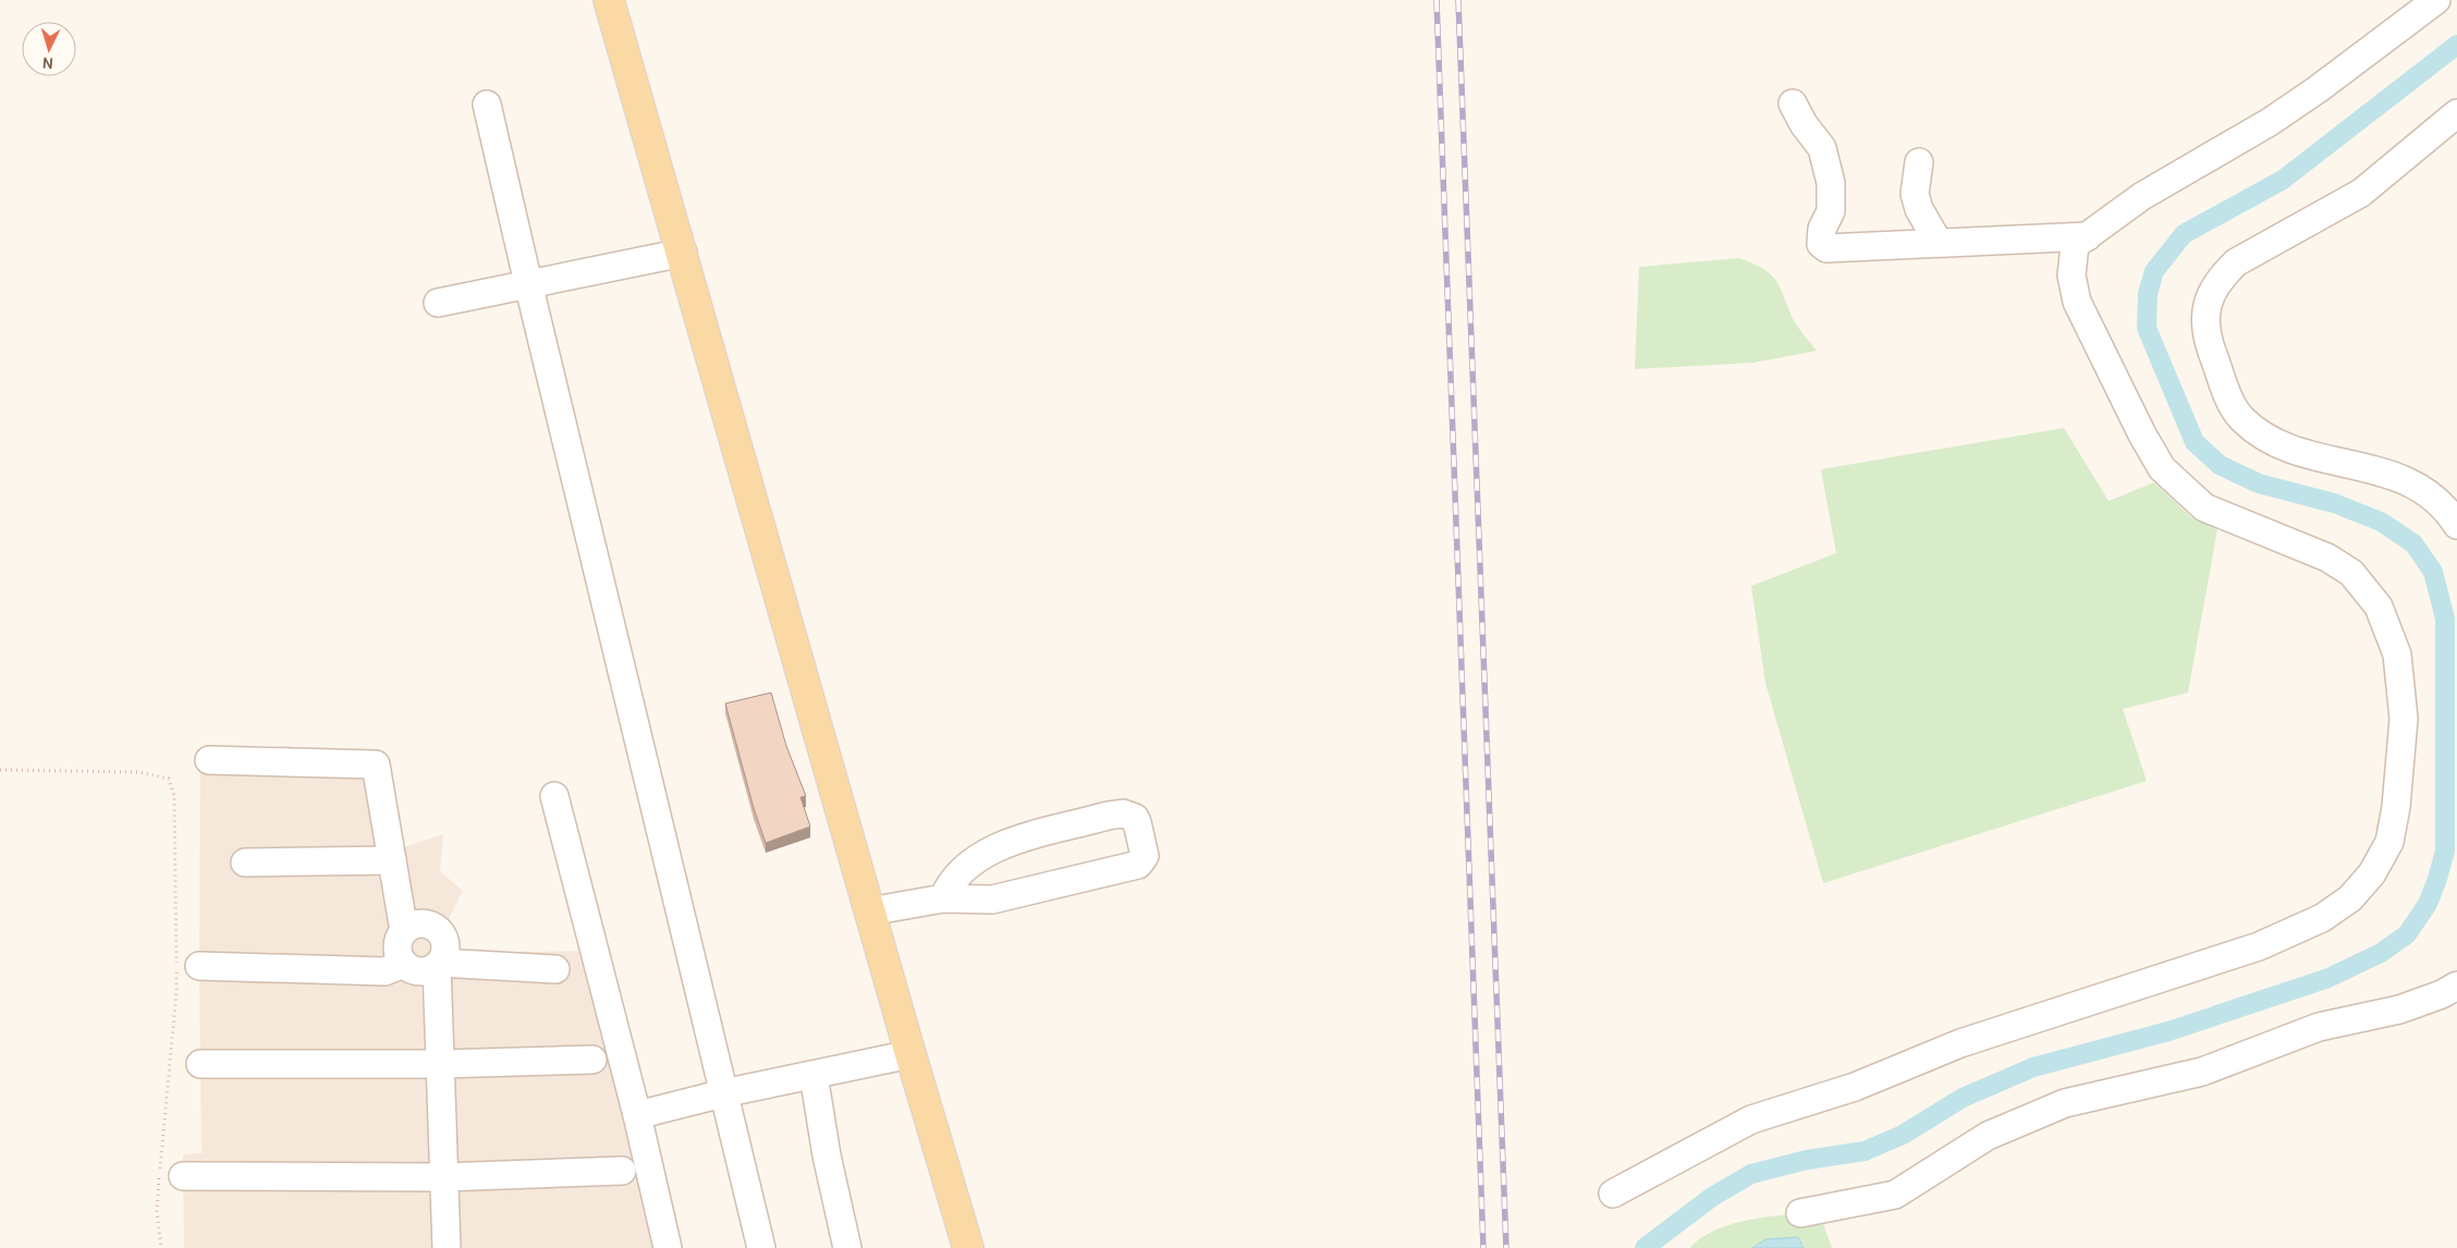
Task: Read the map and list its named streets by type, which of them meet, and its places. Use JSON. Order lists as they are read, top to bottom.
{
  "north": "bottom"
}
